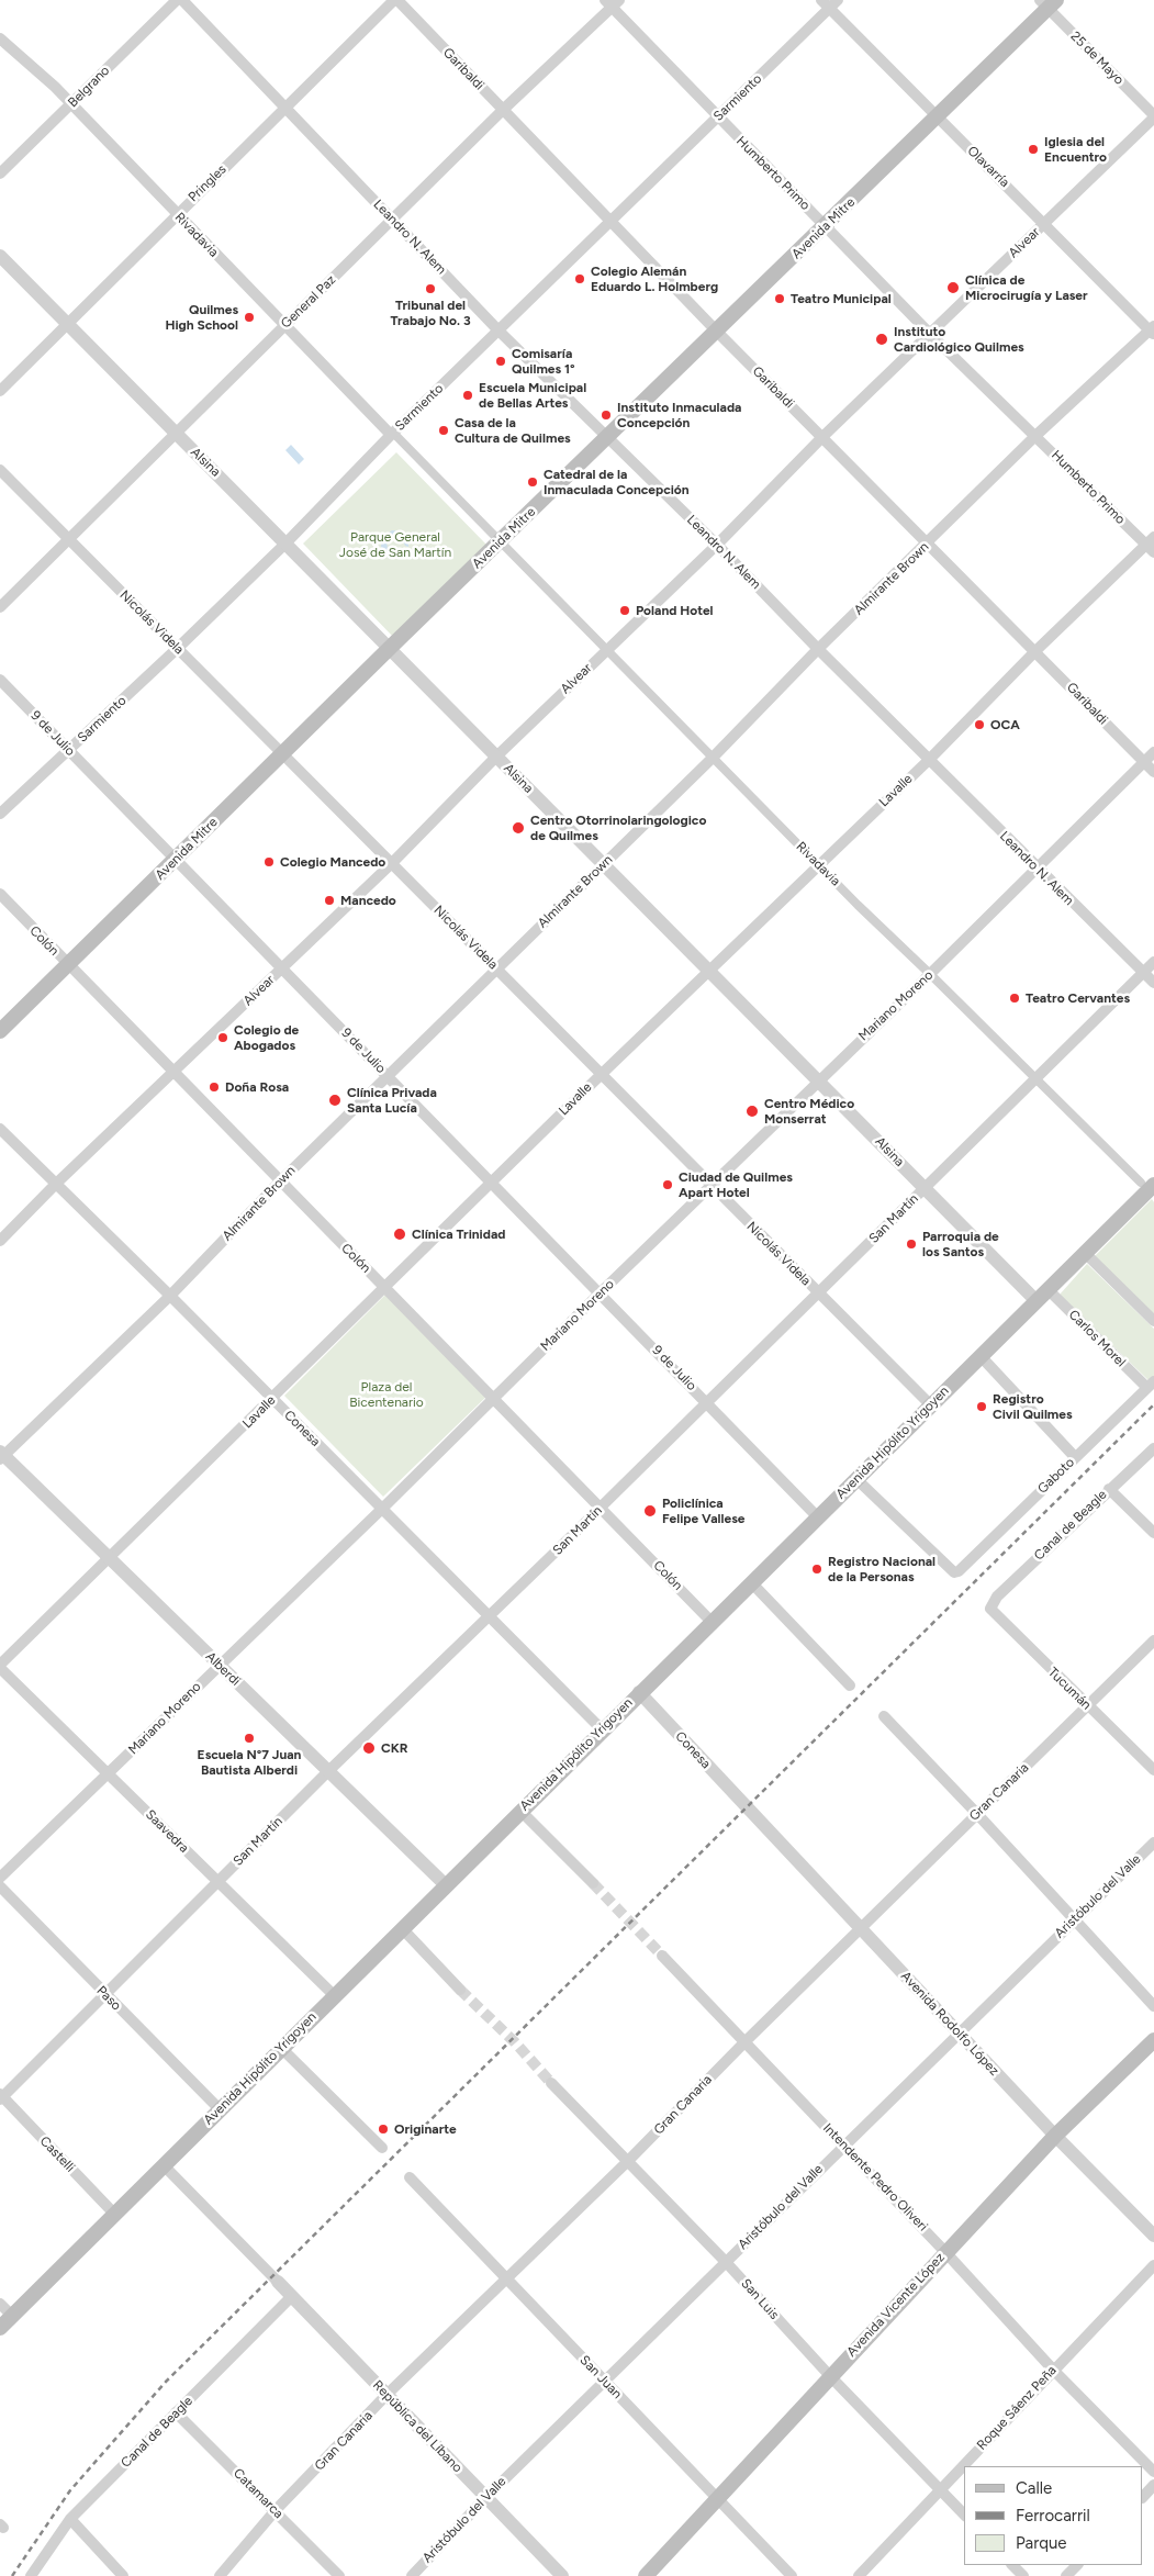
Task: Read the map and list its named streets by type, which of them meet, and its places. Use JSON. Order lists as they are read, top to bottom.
{
  "streets": {
    "main road": ["Avenida Mitre", "Avenida Hipólito Yrigoyen", "Avenida Vicente López"],
    "street": [
      "25 de Mayo",
      "Garibaldi",
      "Belgrano",
      "Sarmiento",
      "Olavarría",
      "Humberto Primo",
      "Pringles",
      "Rivadavia",
      "Leandro N. Alem",
      "Alvear",
      "General Paz",
      "Alsina",
      "Almirante Brown",
      "Nicolás Videla",
      "9 de Julio",
      "Lavalle",
      "Colón",
      "Mariano Moreno",
      "San Martín",
      "Carlos Morel",
      "Conesa",
      "Gaboto",
      "Canal de Beagle",
      "Alberdi",
      "Tucumán",
      "Gran Canaria",
      "Saavedra",
      "Aristóbulo del Valle",
      "Paso",
      "Avenida Rodolfo López",
      "Castelli",
      "Intendente Pedro Oliveri",
      "San Luis",
      "San Juan",
      "Roque Sáenz Peña",
      "República del Líbano",
      "Catamarca"
    ]
  },
  "crossings": [
    ["25 de Mayo", "Avenida Mitre"],
    ["25 de Mayo", "Alvear"],
    ["Garibaldi", "Sarmiento"],
    ["Garibaldi", "Pringles"],
    ["Garibaldi", "Avenida Mitre"],
    ["Garibaldi", "Alvear"],
    ["Garibaldi", "General Paz"],
    ["Garibaldi", "Almirante Brown"],
    ["Garibaldi", "Lavalle"],
    ["Garibaldi", "Mariano Moreno"],
    ["Belgrano", "Rivadavia"],
    ["Sarmiento", "Olavarría"],
    ["Sarmiento", "Humberto Primo"],
    ["Sarmiento", "Rivadavia"],
    ["Sarmiento", "Leandro N. Alem"],
    ["Sarmiento", "Alsina"],
    ["Sarmiento", "Nicolás Videla"],
    ["Sarmiento", "9 de Julio"],
    ["Olavarría", "Avenida Mitre"],
    ["Olavarría", "Alvear"],
    ["Olavarría", "Almirante Brown"],
    ["Humberto Primo", "Avenida Mitre"],
    ["Humberto Primo", "Alvear"],
    ["Humberto Primo", "General Paz"],
    ["Humberto Primo", "Almirante Brown"],
    ["Humberto Primo", "Lavalle"],
    ["Pringles", "Rivadavia"],
    ["Pringles", "Leandro N. Alem"],
    ["Pringles", "Alsina"],
    ["Avenida Mitre", "Rivadavia"],
    ["Avenida Mitre", "Leandro N. Alem"],
    ["Avenida Mitre", "Alsina"],
    ["Avenida Mitre", "Nicolás Videla"],
    ["Avenida Mitre", "9 de Julio"],
    ["Avenida Mitre", "Colón"],
    ["Rivadavia", "Alvear"],
    ["Rivadavia", "General Paz"],
    ["Rivadavia", "Almirante Brown"],
    ["Rivadavia", "Lavalle"],
    ["Rivadavia", "Mariano Moreno"],
    ["Rivadavia", "San Martín"],
    ["Rivadavia", "Avenida Hipólito Yrigoyen"],
    ["Leandro N. Alem", "Alvear"],
    ["Leandro N. Alem", "General Paz"],
    ["Leandro N. Alem", "Almirante Brown"],
    ["Leandro N. Alem", "Lavalle"],
    ["Leandro N. Alem", "Mariano Moreno"],
    ["Leandro N. Alem", "San Martín"],
    ["Alvear", "Alsina"],
    ["Alvear", "Nicolás Videla"],
    ["Alvear", "9 de Julio"],
    ["Alvear", "Colón"],
    ["Alvear", "Conesa"],
    ["General Paz", "Alsina"],
    ["General Paz", "Nicolás Videla"],
    ["Alsina", "Almirante Brown"],
    ["Alsina", "Lavalle"],
    ["Alsina", "Mariano Moreno"],
    ["Alsina", "San Martín"],
    ["Alsina", "Avenida Hipólito Yrigoyen"],
    ["Almirante Brown", "Nicolás Videla"],
    ["Almirante Brown", "9 de Julio"],
    ["Almirante Brown", "Colón"],
    ["Almirante Brown", "Conesa"],
    ["Almirante Brown", "Alberdi"],
    ["Nicolás Videla", "Lavalle"],
    ["Nicolás Videla", "Mariano Moreno"],
    ["Nicolás Videla", "San Martín"],
    ["Nicolás Videla", "Avenida Hipólito Yrigoyen"],
    ["9 de Julio", "Lavalle"],
    ["9 de Julio", "Mariano Moreno"],
    ["9 de Julio", "San Martín"],
    ["9 de Julio", "Avenida Hipólito Yrigoyen"],
    ["Lavalle", "Colón"],
    ["Lavalle", "Conesa"],
    ["Lavalle", "Alberdi"],
    ["Lavalle", "Saavedra"],
    ["Colón", "Mariano Moreno"],
    ["Colón", "San Martín"],
    ["Colón", "Avenida Hipólito Yrigoyen"],
    ["Mariano Moreno", "Conesa"],
    ["Mariano Moreno", "Alberdi"],
    ["Mariano Moreno", "Saavedra"],
    ["San Martín", "Conesa"],
    ["San Martín", "Alberdi"],
    ["San Martín", "Saavedra"],
    ["San Martín", "Paso"],
    ["San Martín", "Castelli"],
    ["Carlos Morel", "Avenida Hipólito Yrigoyen"],
    ["Carlos Morel", "Gaboto"],
    ["Conesa", "Avenida Hipólito Yrigoyen"],
    ["Conesa", "Avenida Rodolfo López"],
    ["Avenida Hipólito Yrigoyen", "Gaboto"],
    ["Avenida Hipólito Yrigoyen", "Alberdi"],
    ["Avenida Hipólito Yrigoyen", "Saavedra"],
    ["Avenida Hipólito Yrigoyen", "Paso"],
    ["Avenida Hipólito Yrigoyen", "Castelli"],
    ["Canal de Beagle", "Tucumán"],
    ["Canal de Beagle", "República del Líbano"],
    ["Canal de Beagle", "Catamarca"],
    ["Tucumán", "Gran Canaria"],
    ["Gran Canaria", "Avenida Rodolfo López"],
    ["Gran Canaria", "Intendente Pedro Oliveri"],
    ["Gran Canaria", "San Luis"],
    ["Gran Canaria", "San Juan"],
    ["Gran Canaria", "República del Líbano"],
    ["Gran Canaria", "Catamarca"],
    ["Aristóbulo del Valle", "Avenida Rodolfo López"],
    ["Aristóbulo del Valle", "Intendente Pedro Oliveri"],
    ["Aristóbulo del Valle", "San Luis"],
    ["Aristóbulo del Valle", "San Juan"],
    ["Aristóbulo del Valle", "República del Líbano"],
    ["Avenida Rodolfo López", "Avenida Vicente López"],
    ["Intendente Pedro Oliveri", "Avenida Vicente López"],
    ["Intendente Pedro Oliveri", "Roque Sáenz Peña"],
    ["San Luis", "Avenida Vicente López"],
    ["San Luis", "Roque Sáenz Peña"],
    ["Avenida Vicente López", "San Juan"]
  ],
  "parks": ["Parque General José de San Martín", "Plaza del Bicentenario"],
  "places": [
    "Iglesia del Encuentro",
    "Colegio Alemán Eduardo L. Holmberg",
    "Clínica de Microcirugía y Laser",
    "Tribunal del Trabajo No. 3",
    "Teatro Municipal",
    "Quilmes High School",
    "Instituto Cardiológico Quilmes",
    "Comisaría Quilmes 1°",
    "Escuela Municipal de Bellas Artes",
    "Instituto Inmaculada Concepción",
    "Casa de la Cultura de Quilmes",
    "Catedral de la Inmaculada Concepción",
    "Poland Hotel",
    "OCA",
    "Centro Otorrinolaringologico de Quilmes",
    "Colegio Mancedo",
    "Mancedo",
    "Teatro Cervantes",
    "Colegio de Abogados",
    "Doña Rosa",
    "Clínica Privada Santa Lucía",
    "Centro Médico Monserrat",
    "Ciudad de Quilmes Apart Hotel",
    "Clínica Trinidad",
    "Parroquia de los Santos",
    "Registro Civil Quilmes",
    "Policlínica Felipe Vallese",
    "Registro Nacional de la Personas",
    "Escuela N°7 Juan Bautista Alberdi",
    "CKR",
    "Originarte"
  ],
  "legend": ["Calle", "Ferrocarril", "Parque"]
}
